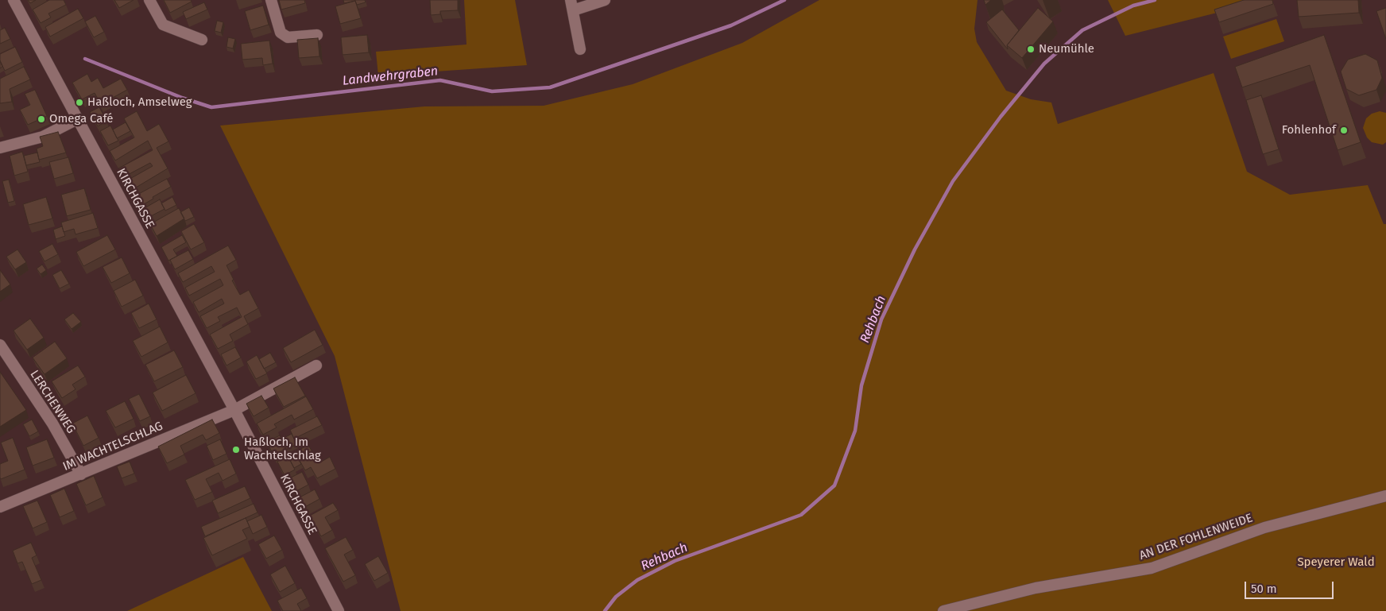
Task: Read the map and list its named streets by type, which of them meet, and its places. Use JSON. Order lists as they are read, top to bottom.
{
  "streets": {
    "street": [
      "KIRCHGASSE",
      "LERCHENWEG",
      "IM WACHTELSCHLAG",
      "AN DER FOHLENWEIDE"
    ]
  },
  "crossings": [
    ["KIRCHGASSE", "IM WACHTELSCHLAG"],
    ["LERCHENWEG", "IM WACHTELSCHLAG"]
  ],
  "water": ["Landwehrgraben", "Rehbach"],
  "parks": ["Speyerer Wald"],
  "places": [
    "Neumühle",
    "Haßloch, Amselweg",
    "Omega Café",
    "Fohlenhof",
    "Haßloch, Im Wachtelschlag"
  ],
  "scale_bar": "50 m"
}
